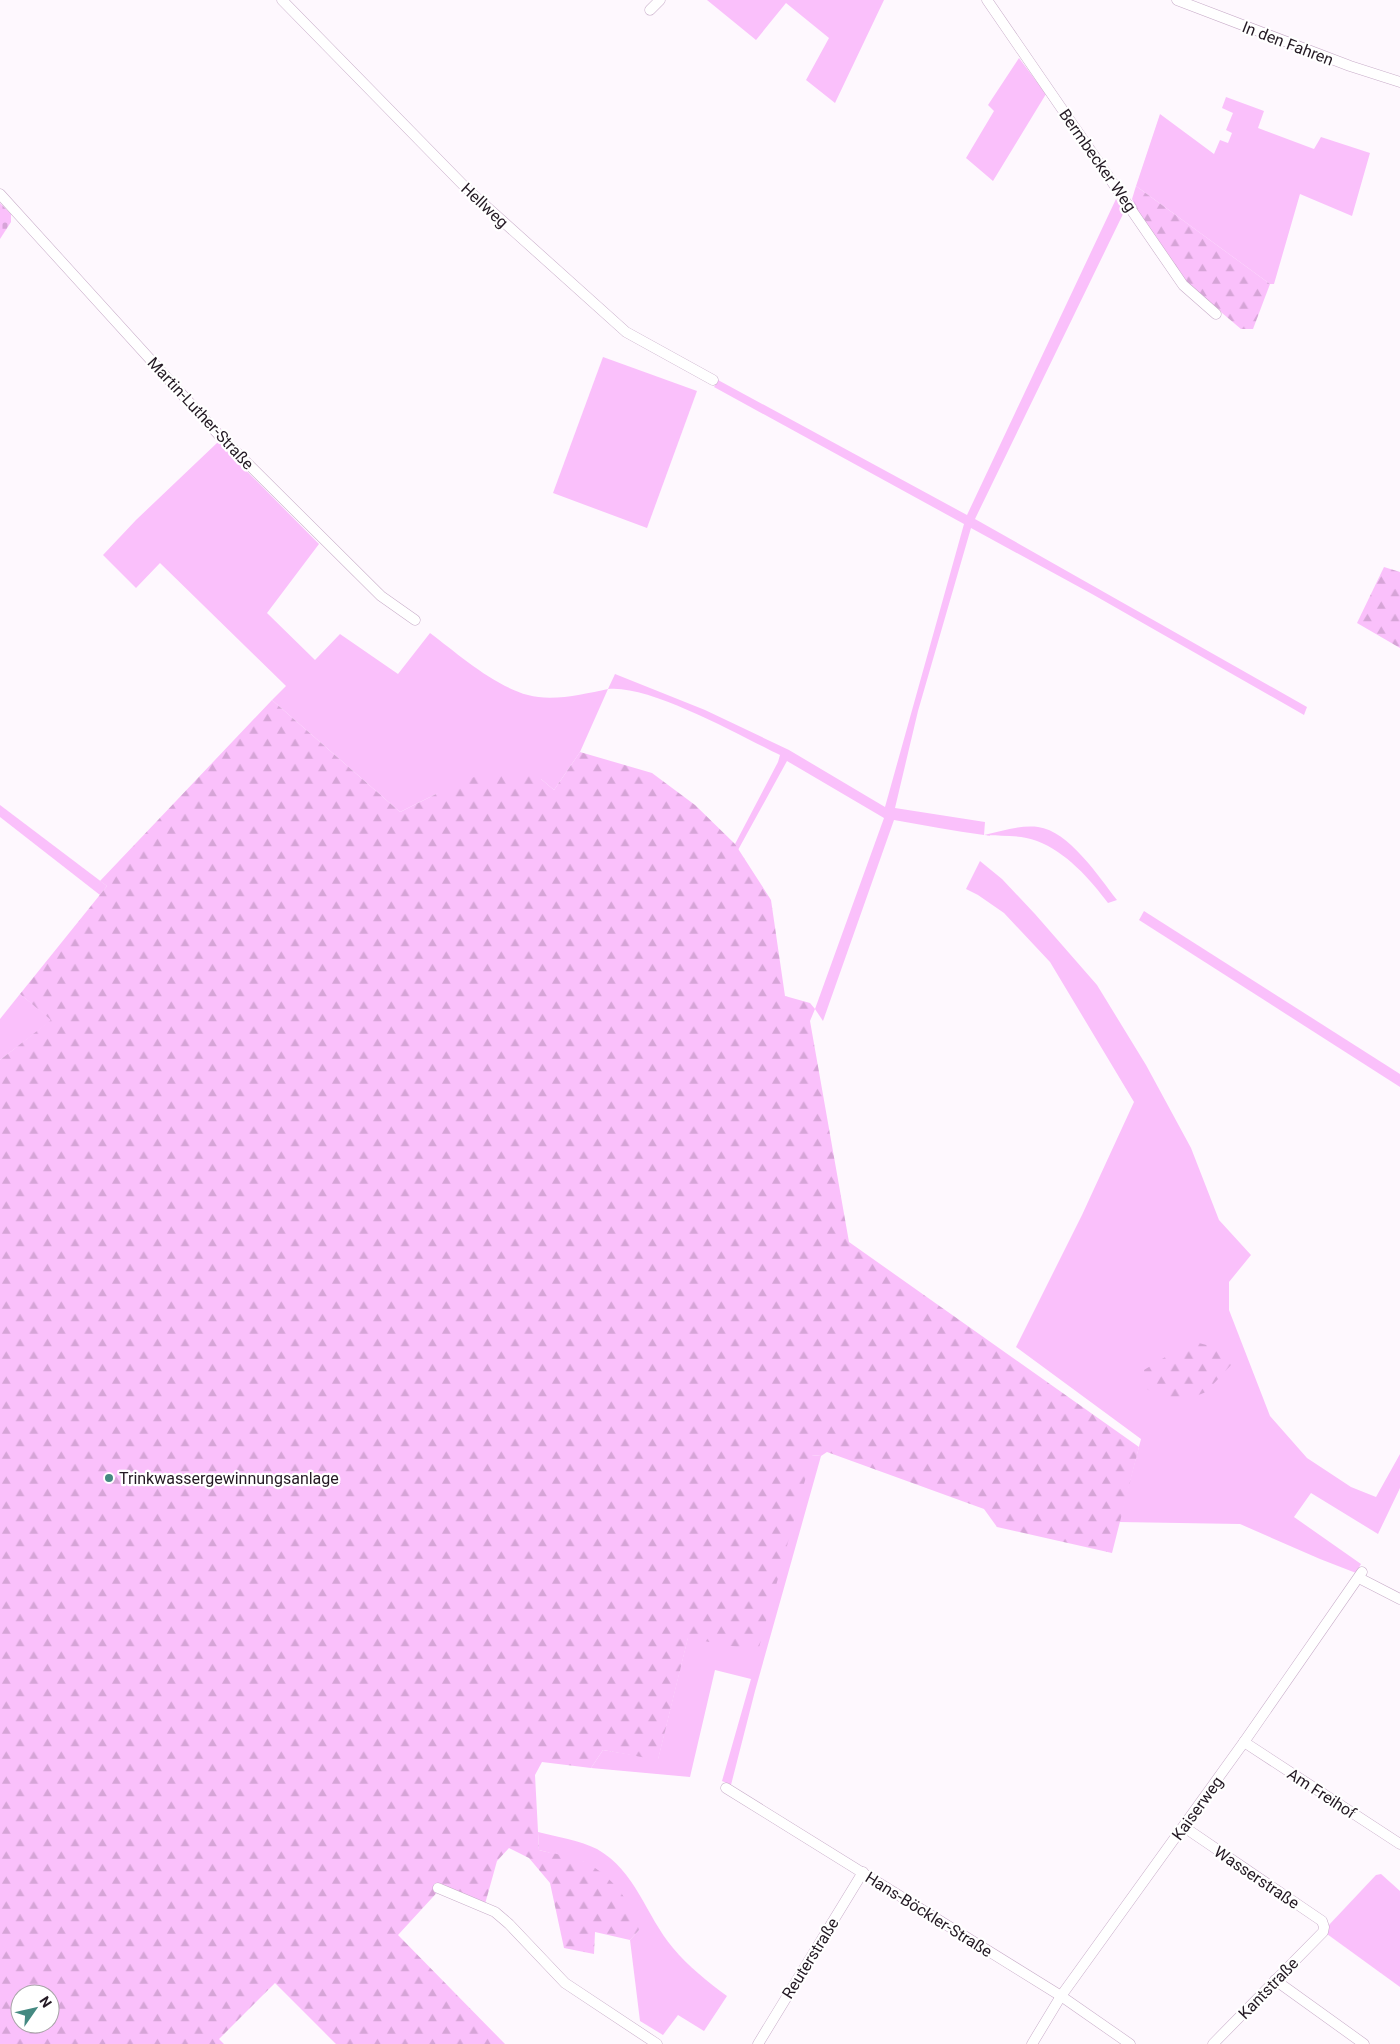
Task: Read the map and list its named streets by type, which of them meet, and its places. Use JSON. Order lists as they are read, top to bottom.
{
  "streets": {
    "street": [
      "In den Fahren",
      "Bermbecker Weg",
      "Hellweg",
      "Martin-Luther-Straße",
      "Am Freihof",
      "Kaiserweg",
      "Wasserstraße",
      "Hans-Böckler-Straße",
      "Reuterstraße",
      "Kantstraße"
    ]
  },
  "crossings": [
    ["Am Freihof", "Kaiserweg"],
    ["Kaiserweg", "Wasserstraße"],
    ["Kaiserweg", "Hans-Böckler-Straße"],
    ["Wasserstraße", "Kantstraße"],
    ["Hans-Böckler-Straße", "Reuterstraße"]
  ],
  "places": ["Trinkwassergewinnungsanlage"],
  "north": "top right"
}
